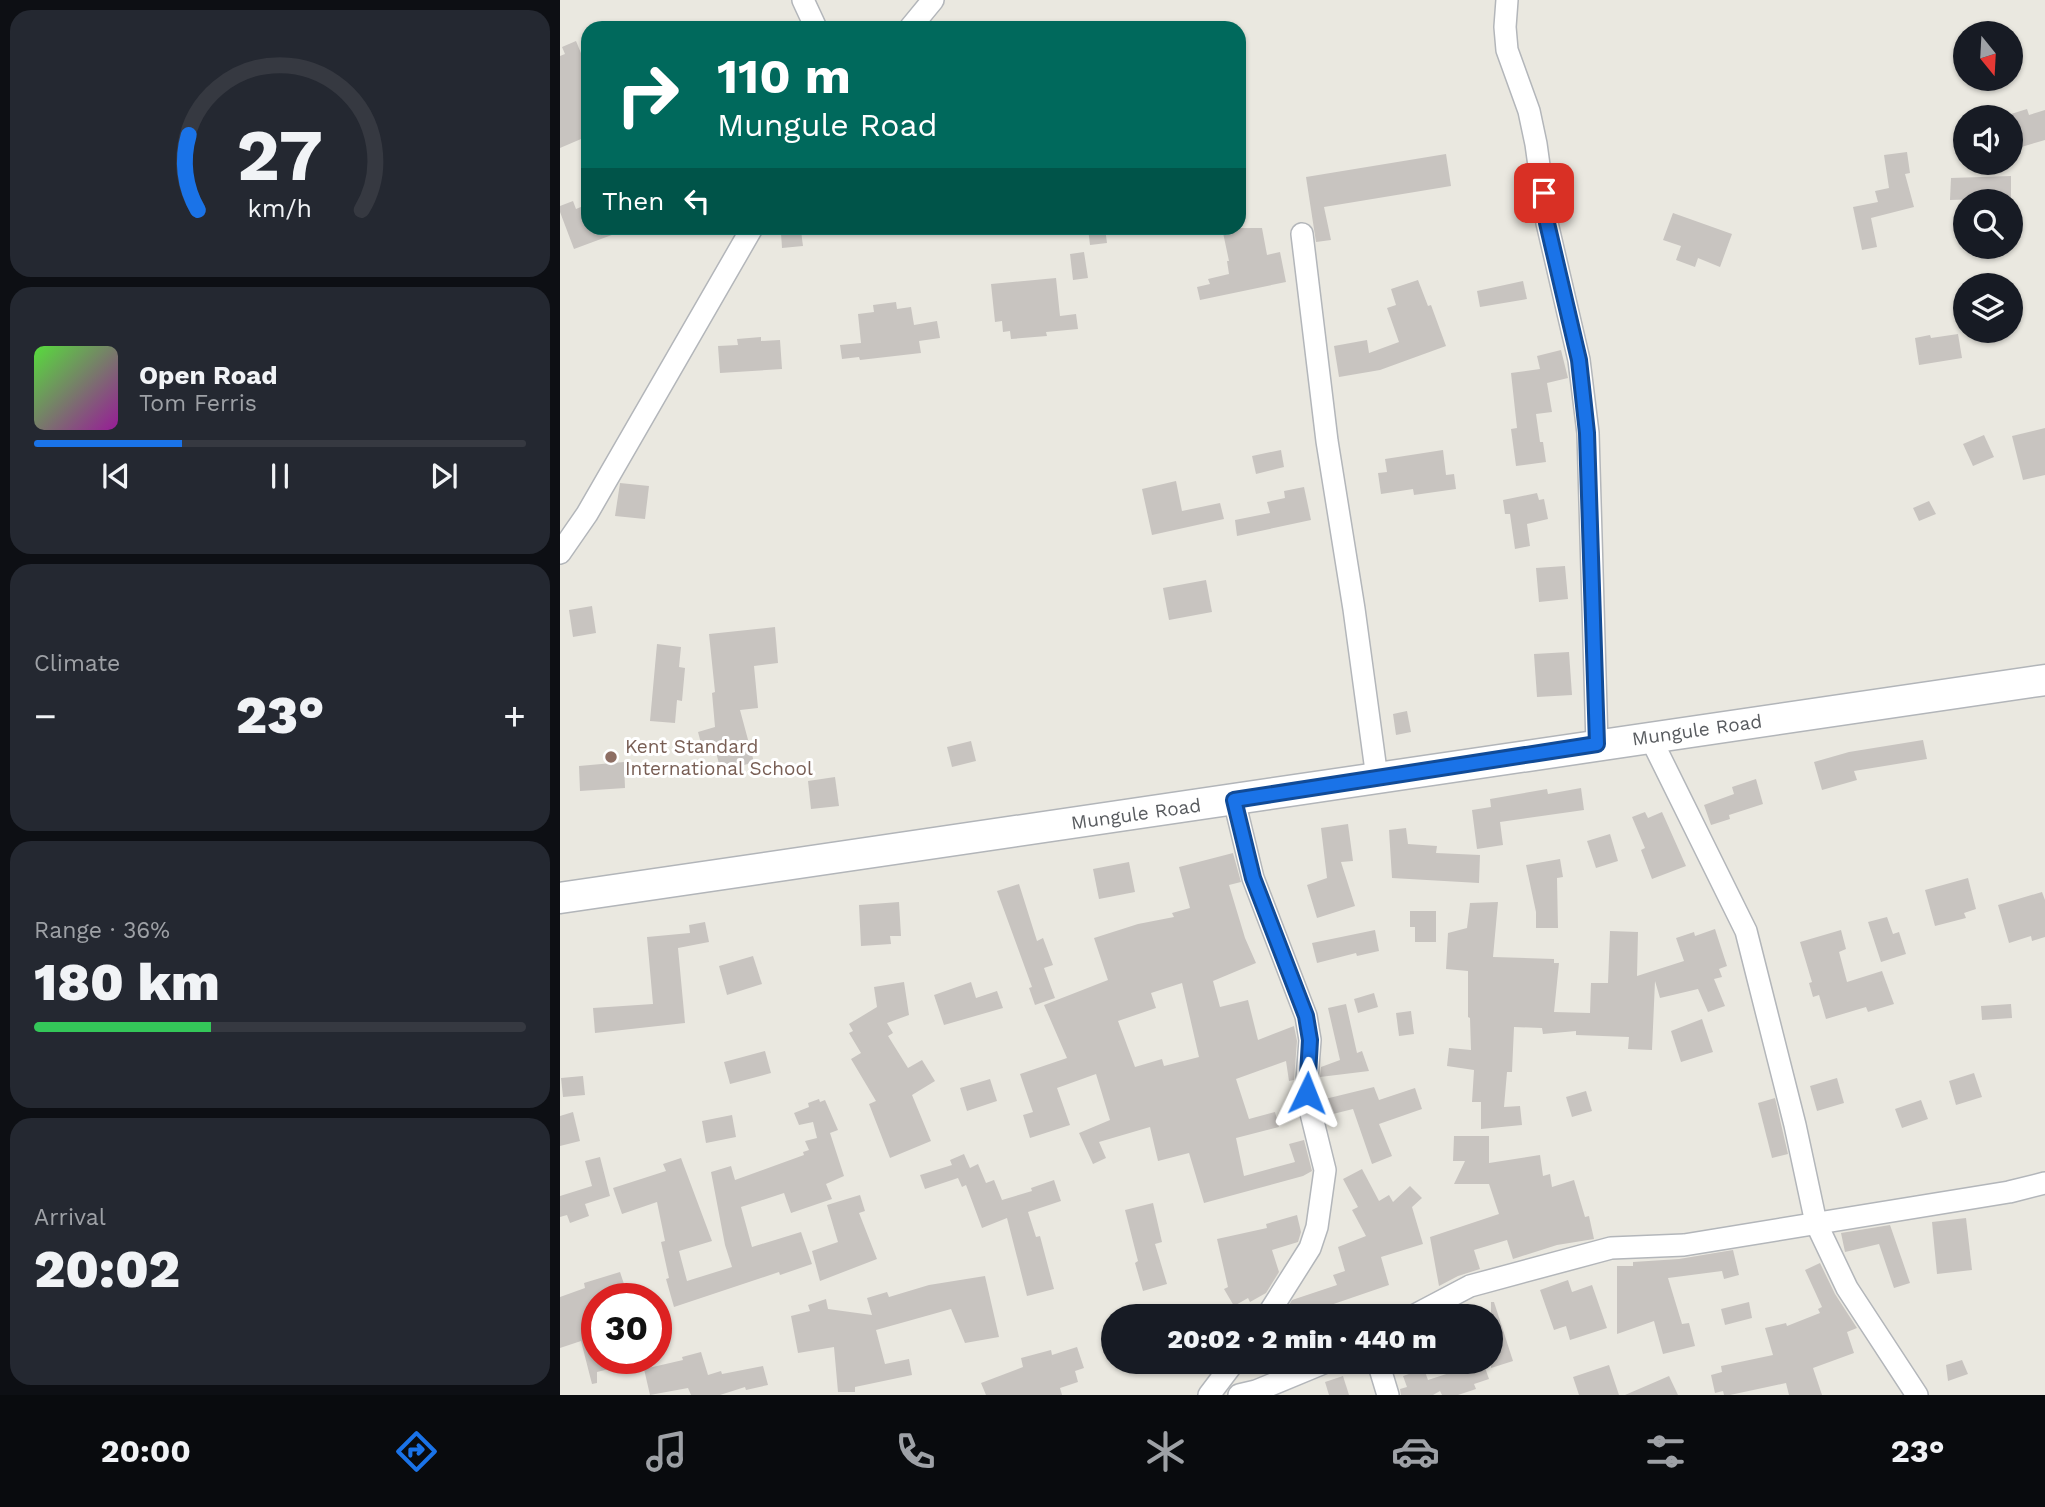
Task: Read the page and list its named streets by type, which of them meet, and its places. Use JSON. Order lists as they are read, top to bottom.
{
  "streets": {
    "street": ["Mungule Road"]
  },
  "places": ["Kent Standard International School"],
  "north": "bottom",
  "page": {
    "turn": ["110 m", "Mungule Road"],
    "then": "Then",
    "song": ["Open Road", "Tom Ferris"],
    "tile": [
      "Climate",
      ["Range · 36%", "180 km"],
      ["Arrival", "20:02"]
    ],
    "heat": ["−", "23°", "+"],
    "limit": "30",
    "trip": "20:02 · 2 min · 440 m",
    "tabs": ["20:00", "23°"],
    "gauge": ["27", "km/h"]
  }
}
